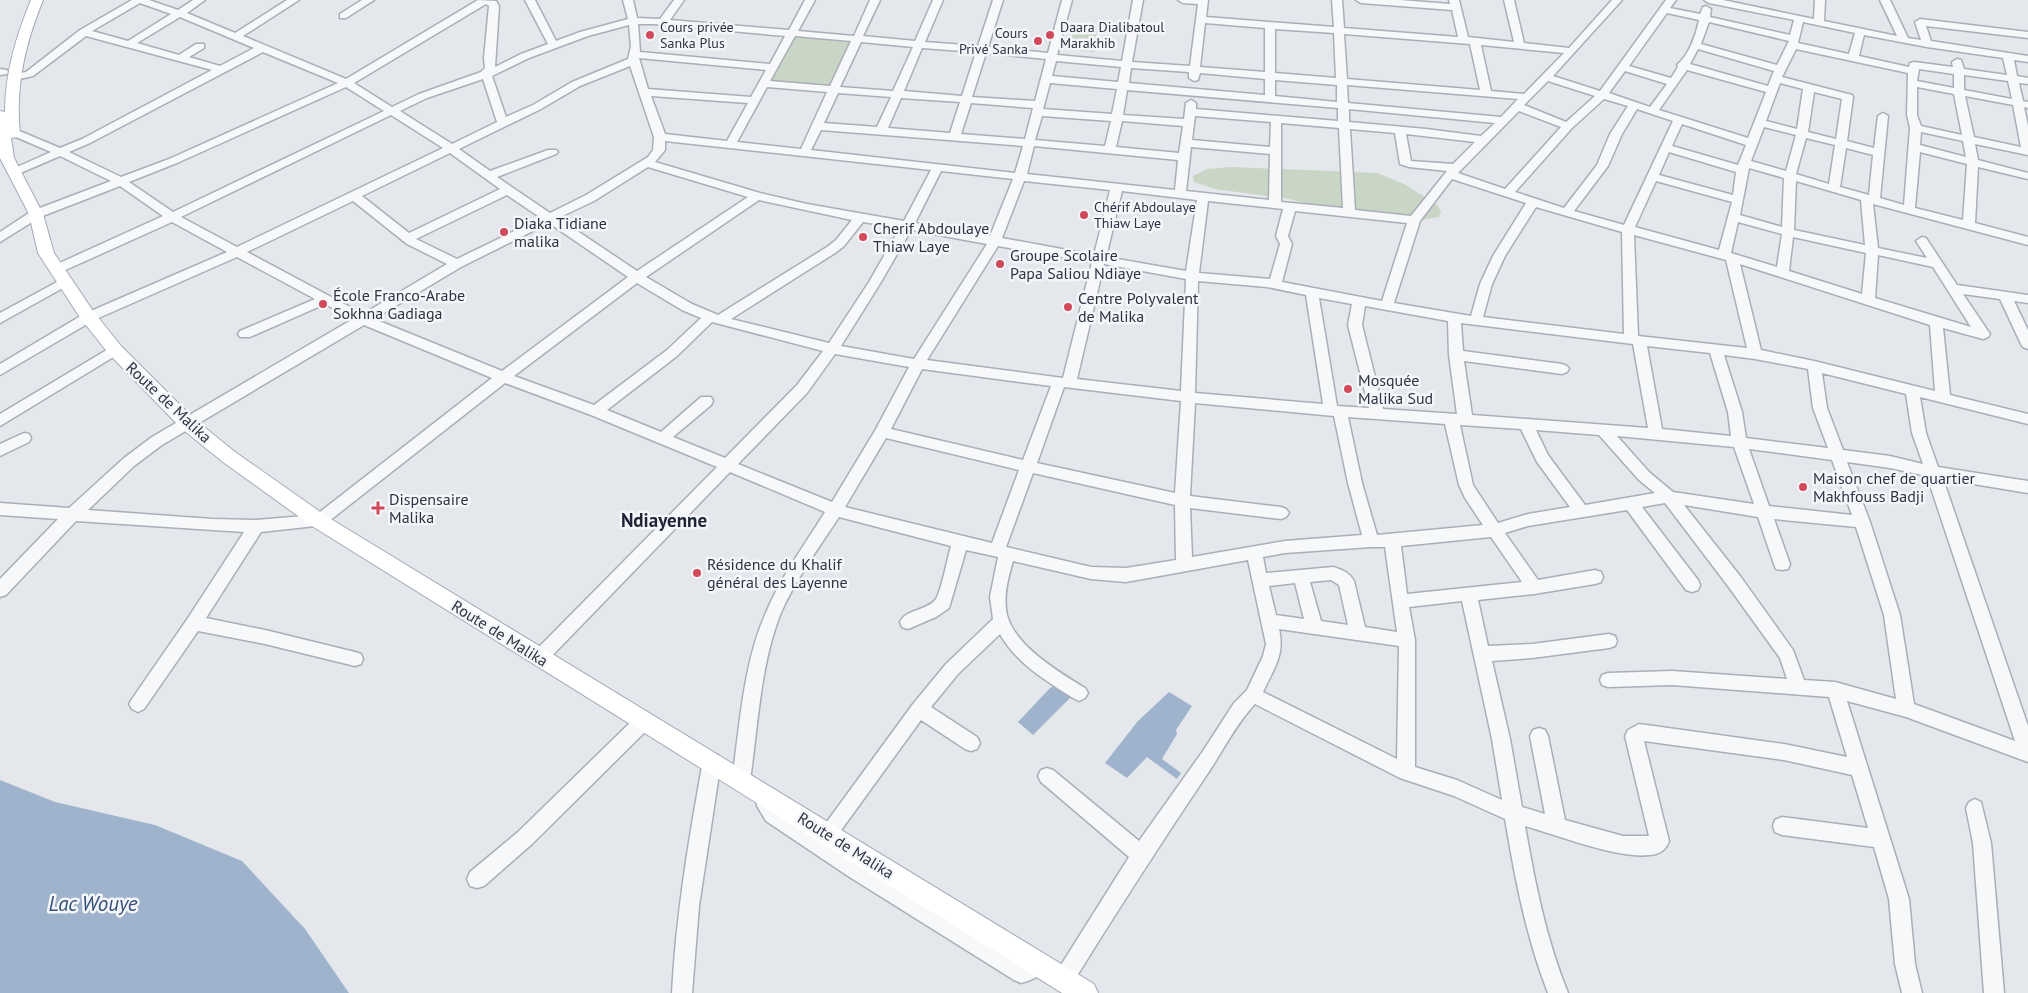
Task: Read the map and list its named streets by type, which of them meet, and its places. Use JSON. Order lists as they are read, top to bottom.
{
  "streets": {
    "main road": ["Route de Malika"]
  },
  "districts": ["Ndiayenne"],
  "water": ["Lac Wouye"],
  "places": {
    "other": [
      "Cours privée Sanka Plus",
      "Daara Dialibatoul Marakhib",
      "Cours Privé Sanka",
      "Chérif Abdoulaye Thiaw Laye",
      "Diaka Tidiane malika",
      "Cherif Abdoulaye Thiaw Laye",
      "Groupe Scolaire Papa Saliou Ndiaye",
      "École Franco-Arabe Sokhna Gadiaga",
      "Centre Polyvalent de Malika",
      "Mosquée Malika Sud",
      "Maison chef de quartier Makhfouss Badji",
      "Résidence du Khalif général des Layenne"
    ],
    "health": ["Dispensaire Malika"]
  }
}
